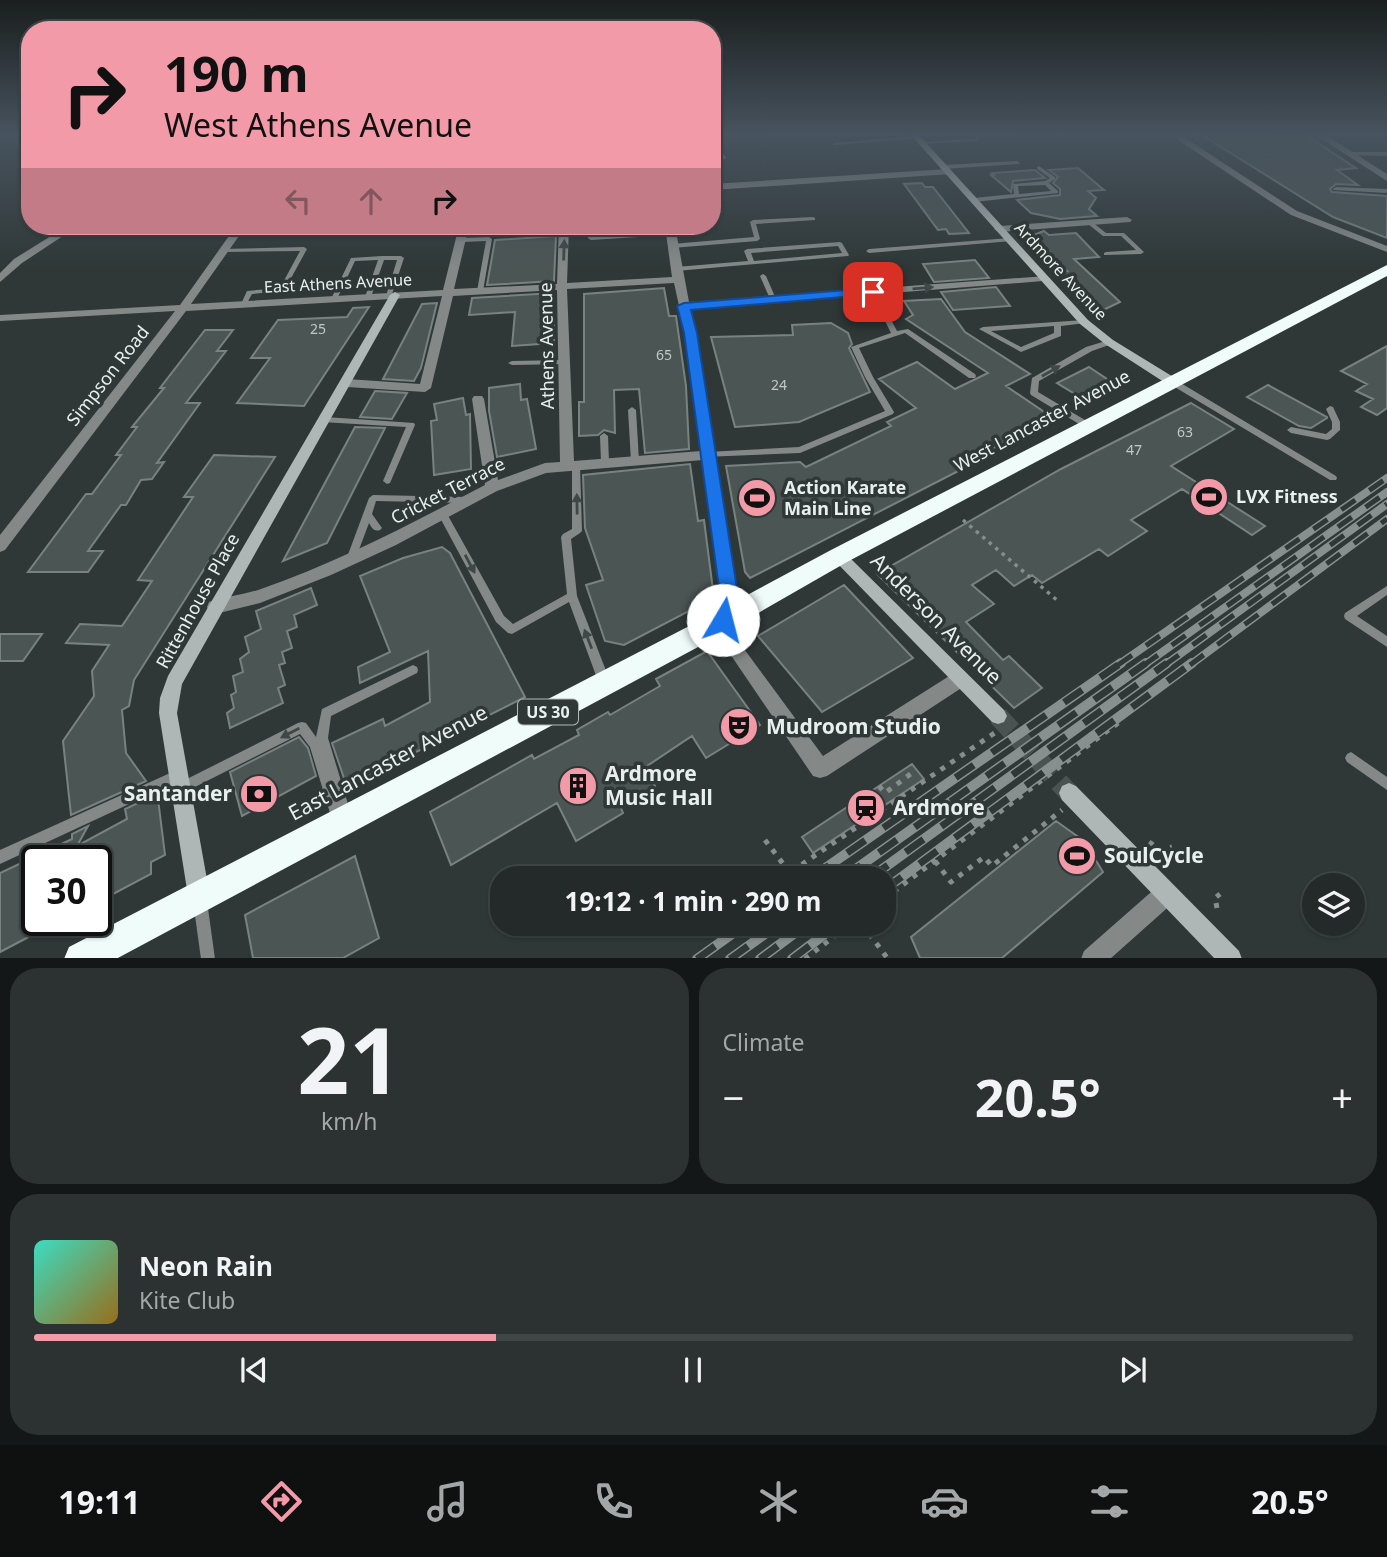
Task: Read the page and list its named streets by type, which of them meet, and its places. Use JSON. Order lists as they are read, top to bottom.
{
  "streets": {
    "highway": ["West Lancaster Avenue", "US 30", "East Lancaster Avenue"],
    "street": [
      "Ardmore Avenue",
      "East Athens Avenue",
      "Athens Avenue",
      "Simpson Road",
      "Cricket Terrace",
      "Rittenhouse Place",
      "Anderson Avenue"
    ]
  },
  "crossings": [
    ["Ardmore Avenue", "West Lancaster Avenue"],
    ["East Athens Avenue", "Athens Avenue"],
    ["East Athens Avenue", "Simpson Road"],
    ["East Athens Avenue", "Rittenhouse Place"],
    ["Athens Avenue", "Cricket Terrace"],
    ["West Lancaster Avenue", "Anderson Avenue"],
    ["West Lancaster Avenue", "East Lancaster Avenue"],
    ["Cricket Terrace", "Rittenhouse Place"],
    ["Rittenhouse Place", "East Lancaster Avenue"]
  ],
  "places": {
    "sports": ["LVX Fitness", "Action Karate Main Line", "SoulCycle"],
    "theatre": ["Mudroom Studio"],
    "building": ["Ardmore Music Hall"],
    "bank": ["Santander"],
    "station": ["Ardmore"]
  },
  "house_numbers": [
    "25",
    "65",
    "24",
    "63",
    "47"
  ],
  "page": {
    "turn": ["190 m", "West Athens Avenue"],
    "limit": "30",
    "trip": "19:12 · 1 min · 290 m",
    "tile": [
      ["21", "km/h"],
      "Climate"
    ],
    "heat": ["−", "20.5°", "+"],
    "song": ["Neon Rain", "Kite Club"],
    "tabs": ["19:11", "20.5°"]
  }
}
